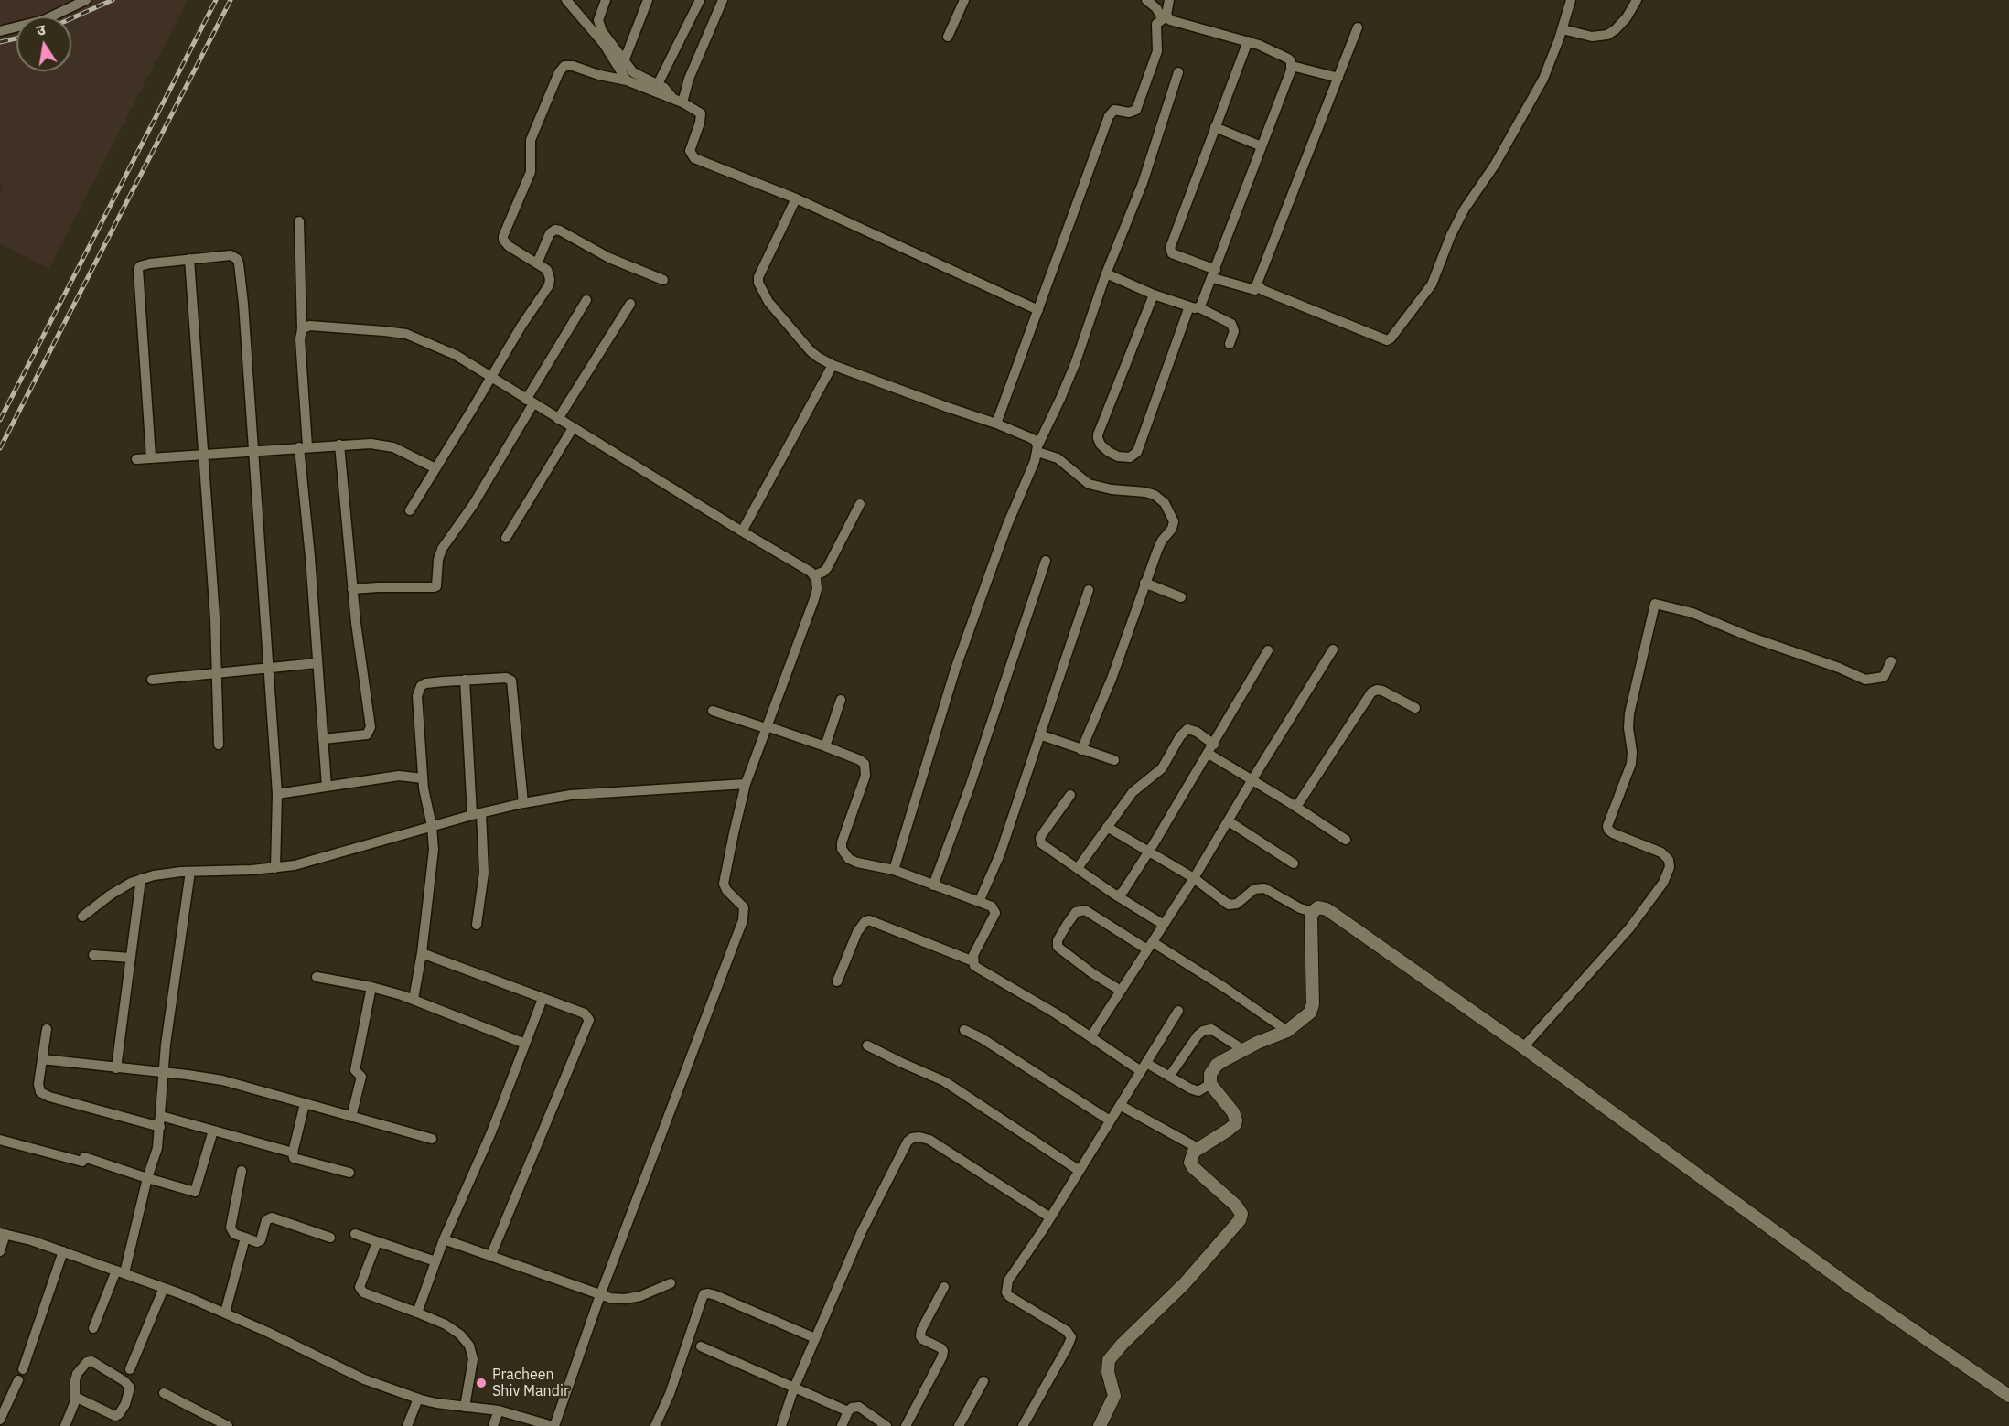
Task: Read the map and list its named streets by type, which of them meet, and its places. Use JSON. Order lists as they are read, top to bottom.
{
  "places": ["Pracheen Shiv Mandir"],
  "north": "top"
}
